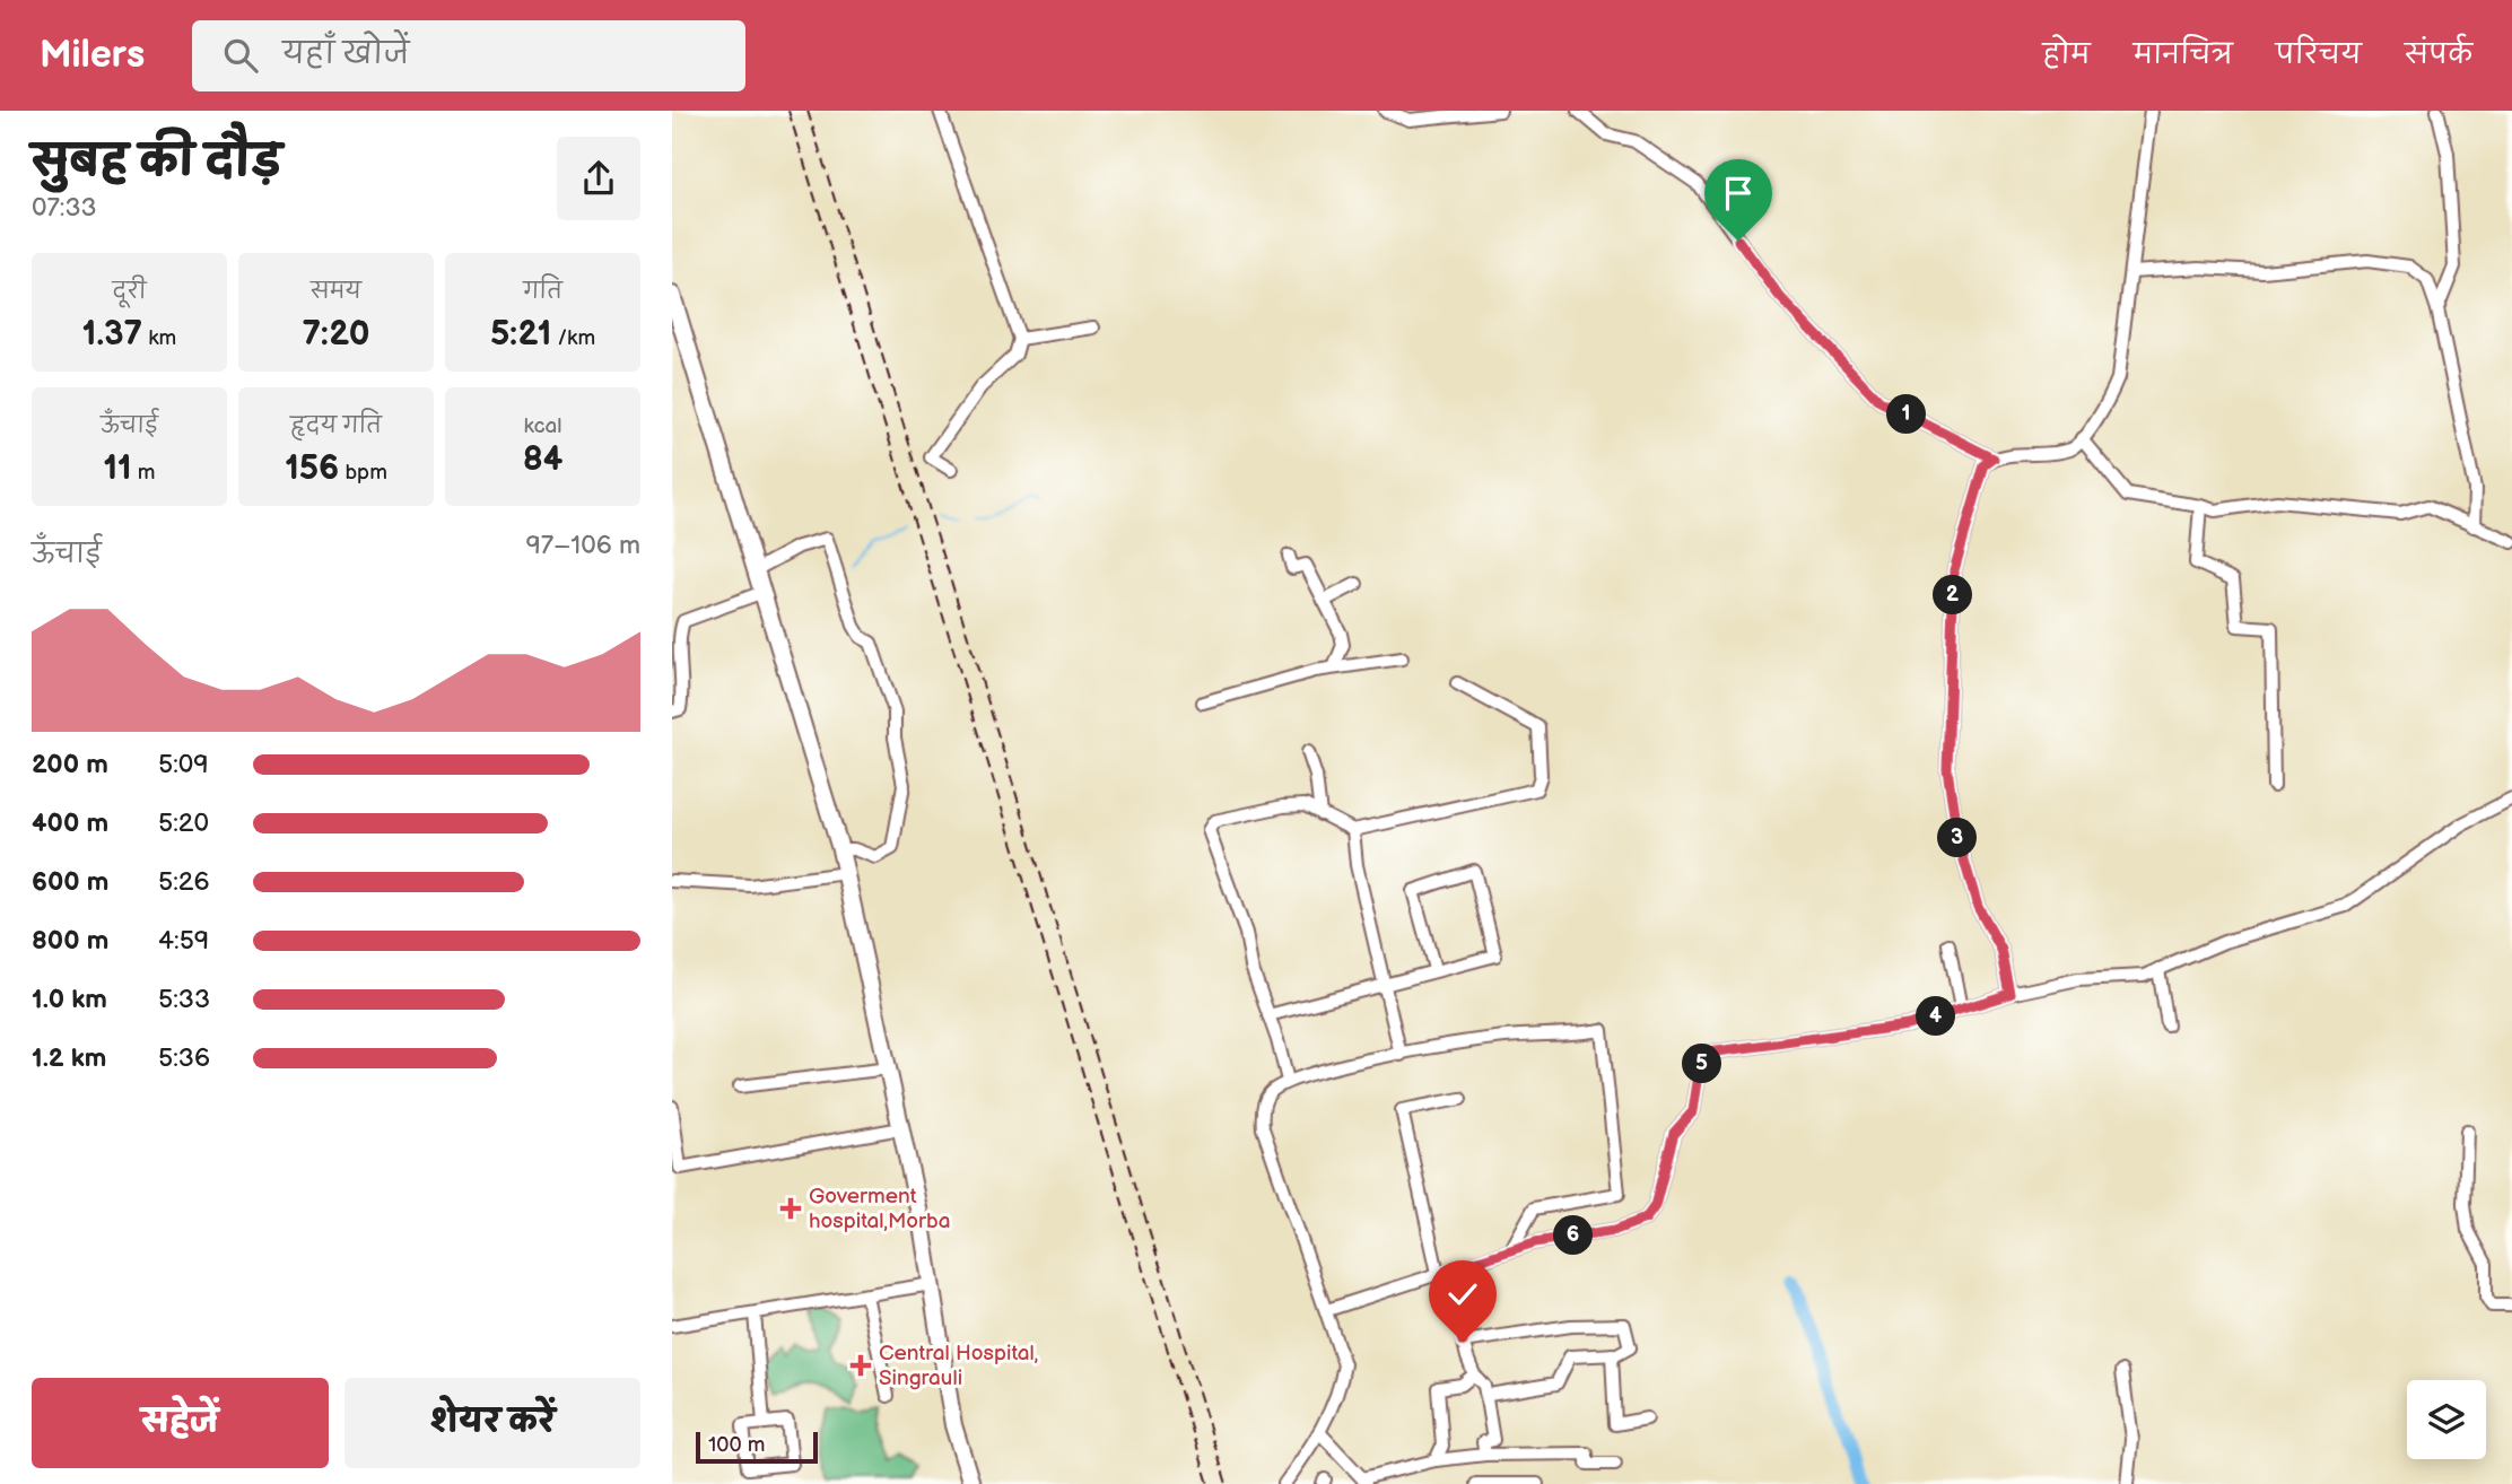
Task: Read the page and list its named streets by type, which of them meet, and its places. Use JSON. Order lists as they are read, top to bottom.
{
  "places": {
    "health": ["Goverment hospital,Morba", "Central Hospital, Singrauli"]
  },
  "scale_bar": "100 m",
  "page": {
    "header": "Milers",
    "search": "यहाँ खोजें",
    "nav": [
      "होम",
      "मानचित्र",
      "परिचय",
      "संपर्क"
    ],
    "heading": ["सुबह की दौड़", "07:33"],
    "stats": [
      ["दूरी", "1.37 km"],
      ["समय", "7:20"],
      ["गति", "5:21 /km"],
      ["ऊँचाई", "11 m"],
      ["हृदय गति", "156 bpm"],
      ["kcal", "84"]
    ],
    "pins": [
      "1",
      "2",
      "3",
      "4",
      "5",
      "6"
    ],
    "chart": ["ऊँचाई", "97–106 m"],
    "list": [
      {
        "name": "200 m",
        "note": "5:09"
      },
      {
        "name": "400 m",
        "note": "5:20"
      },
      {
        "name": "600 m",
        "note": "5:26"
      },
      {
        "name": "800 m",
        "note": "4:59"
      },
      {
        "name": "1.0 km",
        "note": "5:33"
      },
      {
        "name": "1.2 km",
        "note": "5:36"
      }
    ],
    "buttons": ["सहेजें", "शेयर करें"],
    "scale": "100 m"
  }
}
